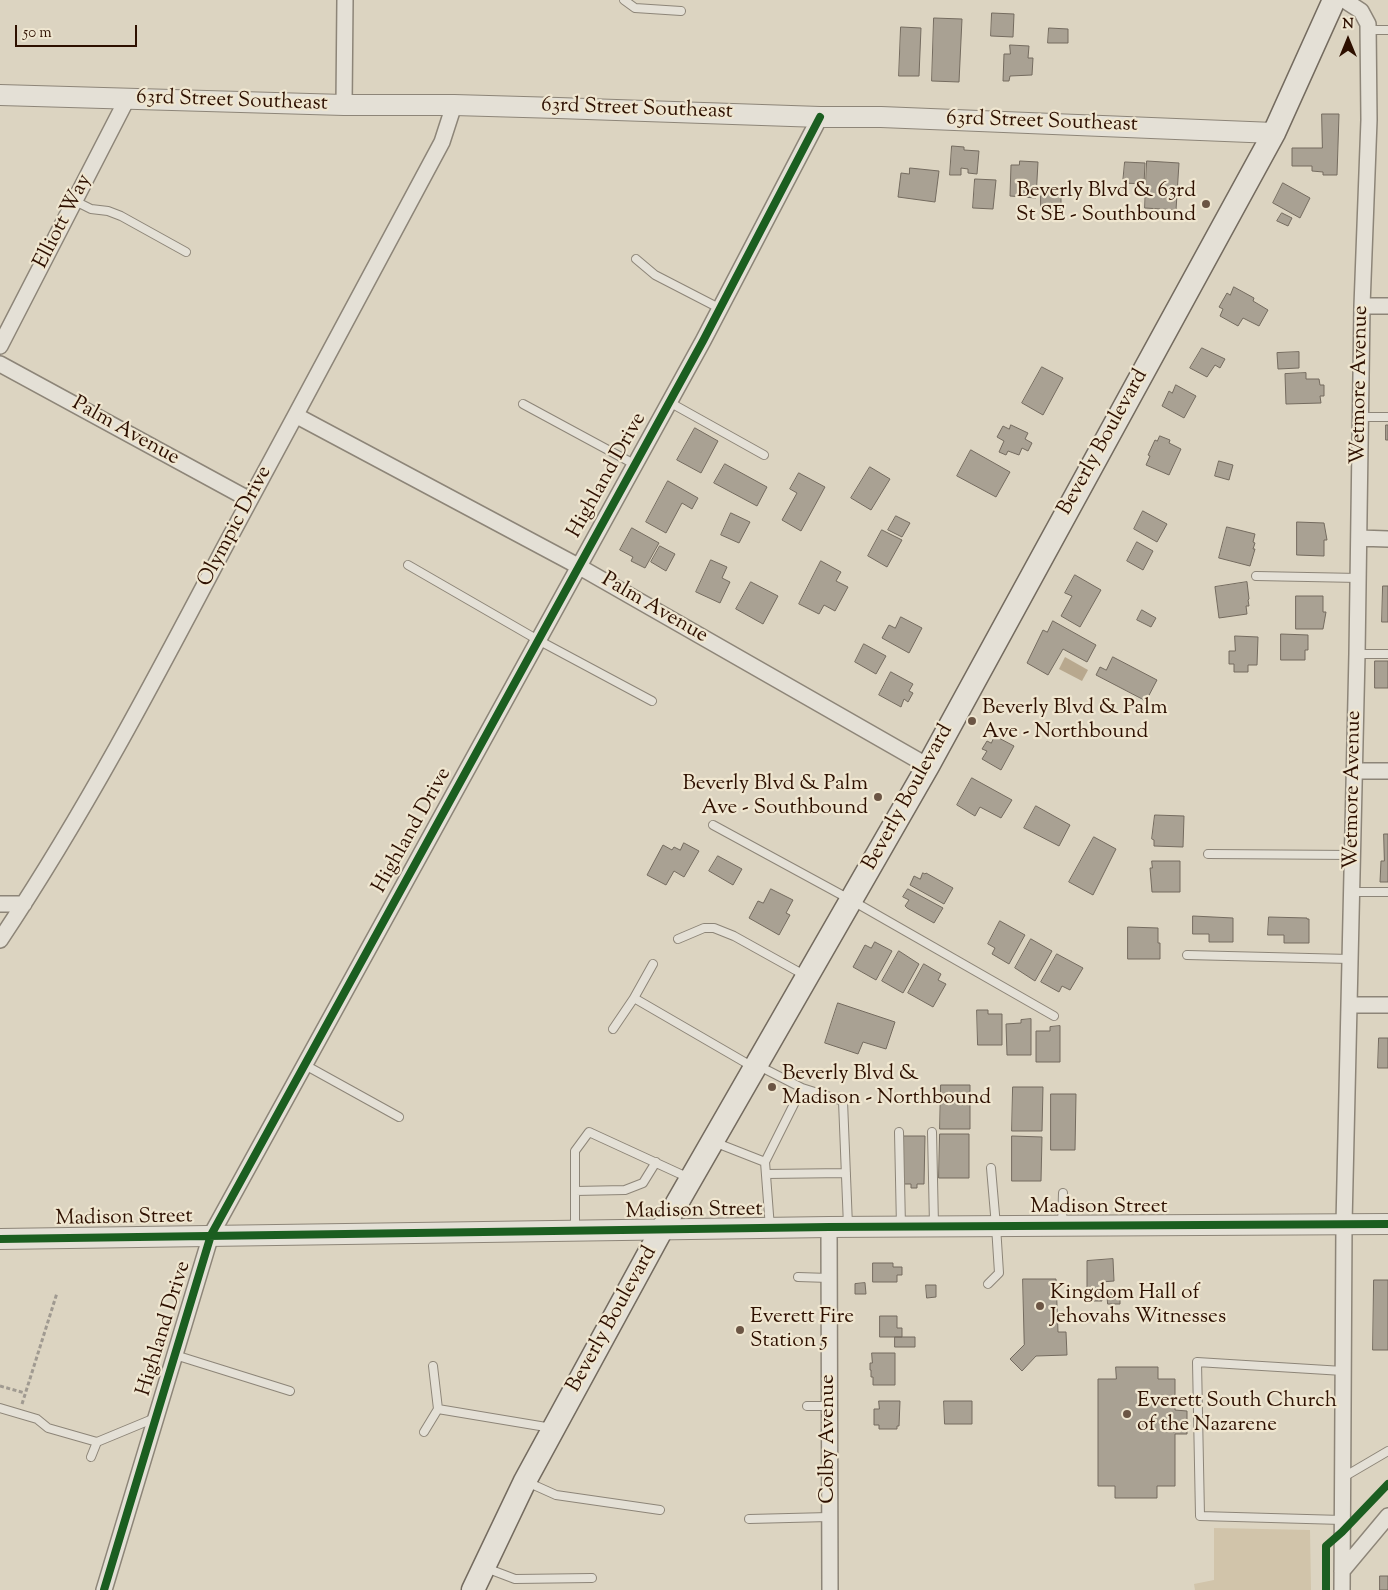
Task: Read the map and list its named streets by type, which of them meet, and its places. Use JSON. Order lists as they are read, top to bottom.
{
  "streets": {
    "main road": ["Beverly Boulevard"],
    "street": [
      "63rd Street Southeast",
      "Elliott Way",
      "Wetmore Avenue",
      "Palm Avenue",
      "Highland Drive",
      "Olympic Drive",
      "Madison Street",
      "Colby Avenue"
    ]
  },
  "crossings": [
    ["63rd Street Southeast", "Elliott Way"],
    ["63rd Street Southeast", "Beverly Boulevard"],
    ["63rd Street Southeast", "Highland Drive"],
    ["63rd Street Southeast", "Olympic Drive"],
    ["Wetmore Avenue", "Madison Street"],
    ["Palm Avenue", "Beverly Boulevard"],
    ["Palm Avenue", "Highland Drive"],
    ["Palm Avenue", "Olympic Drive"],
    ["Beverly Boulevard", "Madison Street"],
    ["Highland Drive", "Madison Street"],
    ["Madison Street", "Colby Avenue"]
  ],
  "places": [
    "Beverly Blvd & 63rd St SE - Southbound",
    "Beverly Blvd & Palm Ave - Northbound",
    "Beverly Blvd & Palm Ave - Southbound",
    "Beverly Blvd & Madison - Northbound",
    "Kingdom Hall of Jehovahs Witnesses",
    "Everett Fire Station 5",
    "Everett South Church of the Nazarene"
  ],
  "scale_bar": "50 m",
  "north": "top"
}
